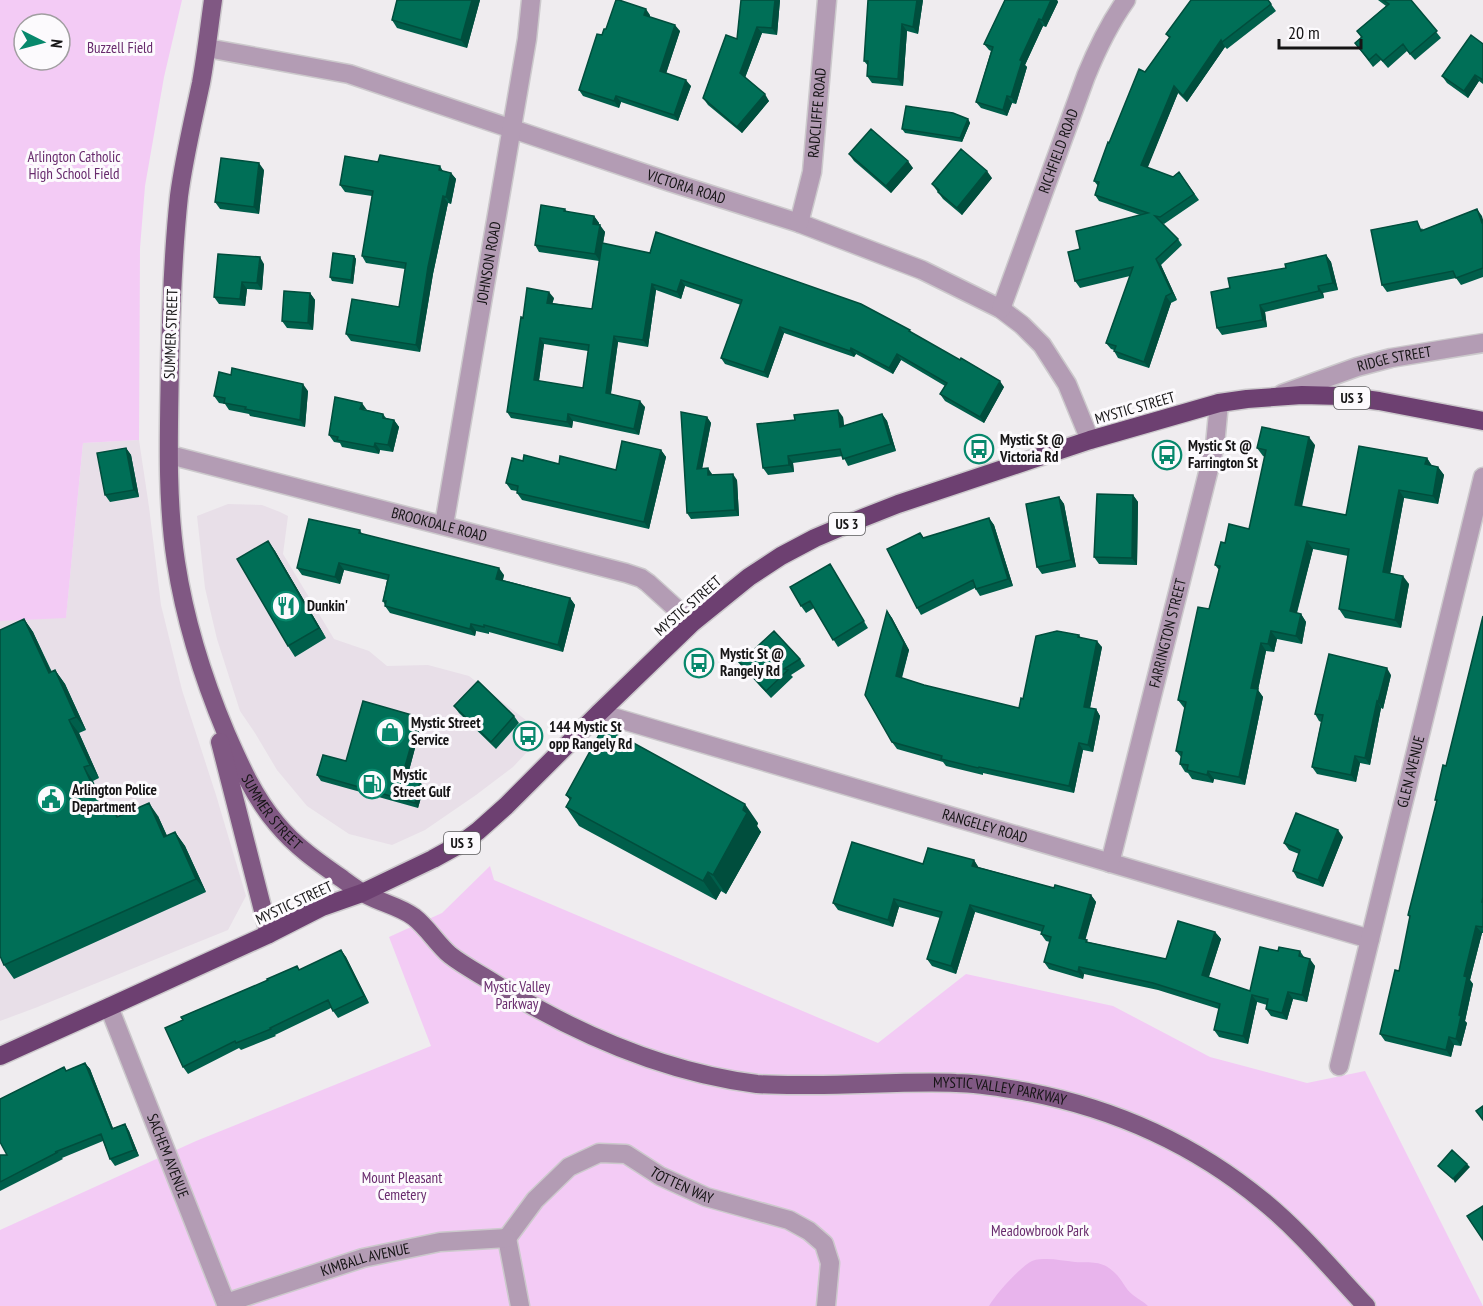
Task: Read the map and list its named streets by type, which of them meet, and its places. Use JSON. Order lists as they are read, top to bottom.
{
  "streets": {
    "highway": ["US 3", "MYSTIC STREET"],
    "main road": ["SUMMER STREET", "MYSTIC VALLEY PARKWAY"],
    "street": [
      "RADCLIFFE ROAD",
      "RICHFIELD ROAD",
      "VICTORIA ROAD",
      "JOHNSON ROAD",
      "RIDGE STREET",
      "BROOKDALE ROAD",
      "FARRINGTON STREET",
      "GLEN AVENUE",
      "RANGELEY ROAD",
      "SACHEM AVENUE",
      "TOTTEN WAY",
      "KIMBALL AVENUE"
    ]
  },
  "crossings": [
    ["RADCLIFFE ROAD", "VICTORIA ROAD"],
    ["RICHFIELD ROAD", "VICTORIA ROAD"],
    ["VICTORIA ROAD", "JOHNSON ROAD"],
    ["VICTORIA ROAD", "SUMMER STREET"],
    ["VICTORIA ROAD", "MYSTIC STREET"],
    ["JOHNSON ROAD", "BROOKDALE ROAD"],
    ["SUMMER STREET", "MYSTIC STREET"],
    ["SUMMER STREET", "BROOKDALE ROAD"],
    ["SUMMER STREET", "MYSTIC VALLEY PARKWAY"],
    ["RIDGE STREET", "MYSTIC STREET"],
    ["MYSTIC STREET", "BROOKDALE ROAD"],
    ["MYSTIC STREET", "FARRINGTON STREET"],
    ["MYSTIC STREET", "RANGELEY ROAD"],
    ["MYSTIC STREET", "MYSTIC VALLEY PARKWAY"],
    ["MYSTIC STREET", "SACHEM AVENUE"],
    ["FARRINGTON STREET", "RANGELEY ROAD"],
    ["GLEN AVENUE", "RANGELEY ROAD"],
    ["SACHEM AVENUE", "KIMBALL AVENUE"],
    ["TOTTEN WAY", "KIMBALL AVENUE"]
  ],
  "parks": [
    "Buzzell Field",
    "Arlington Catholic High School Field",
    "Mystic Valley Parkway",
    "Mount Pleasant Cemetery",
    "Meadowbrook Park"
  ],
  "places": {
    "bus stop": [
      "Mystic St @ Victoria Rd",
      "Mystic St @ Farrington St",
      "Mystic St @ Rangely Rd",
      "144 Mystic St opp Rangely Rd"
    ],
    "restaurant": ["Dunkin'"],
    "shop": ["Mystic Street Service"],
    "fuel station": ["Mystic Street Gulf"],
    "public building": ["Arlington Police Department"]
  },
  "scale_bar": "20 m",
  "north": "right"
}
